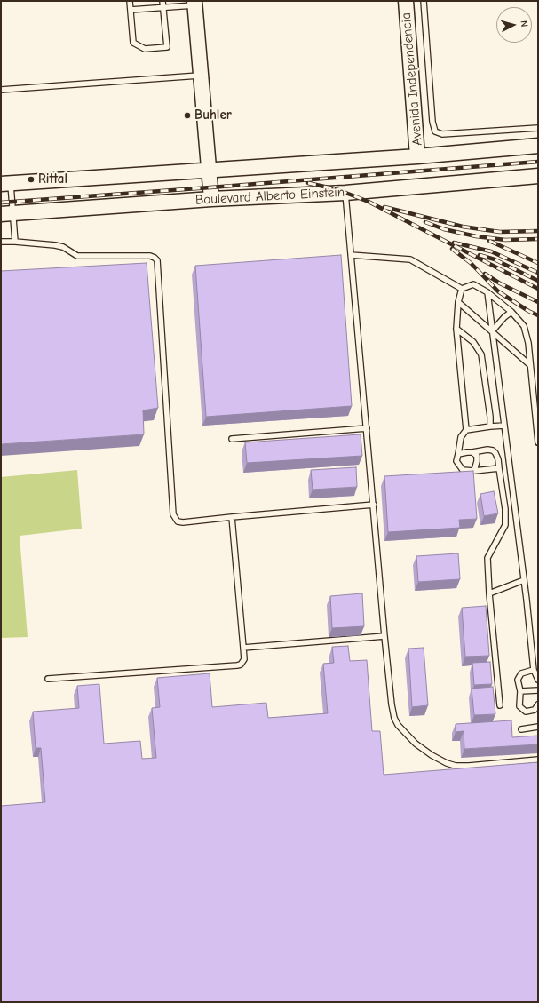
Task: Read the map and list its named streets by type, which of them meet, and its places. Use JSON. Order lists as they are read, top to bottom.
{
  "streets": {
    "main road": ["Avenida Independencia", "Boulevard Alberto Einstein"]
  },
  "places": ["Buhler", "Rittal"],
  "north": "right"
}
